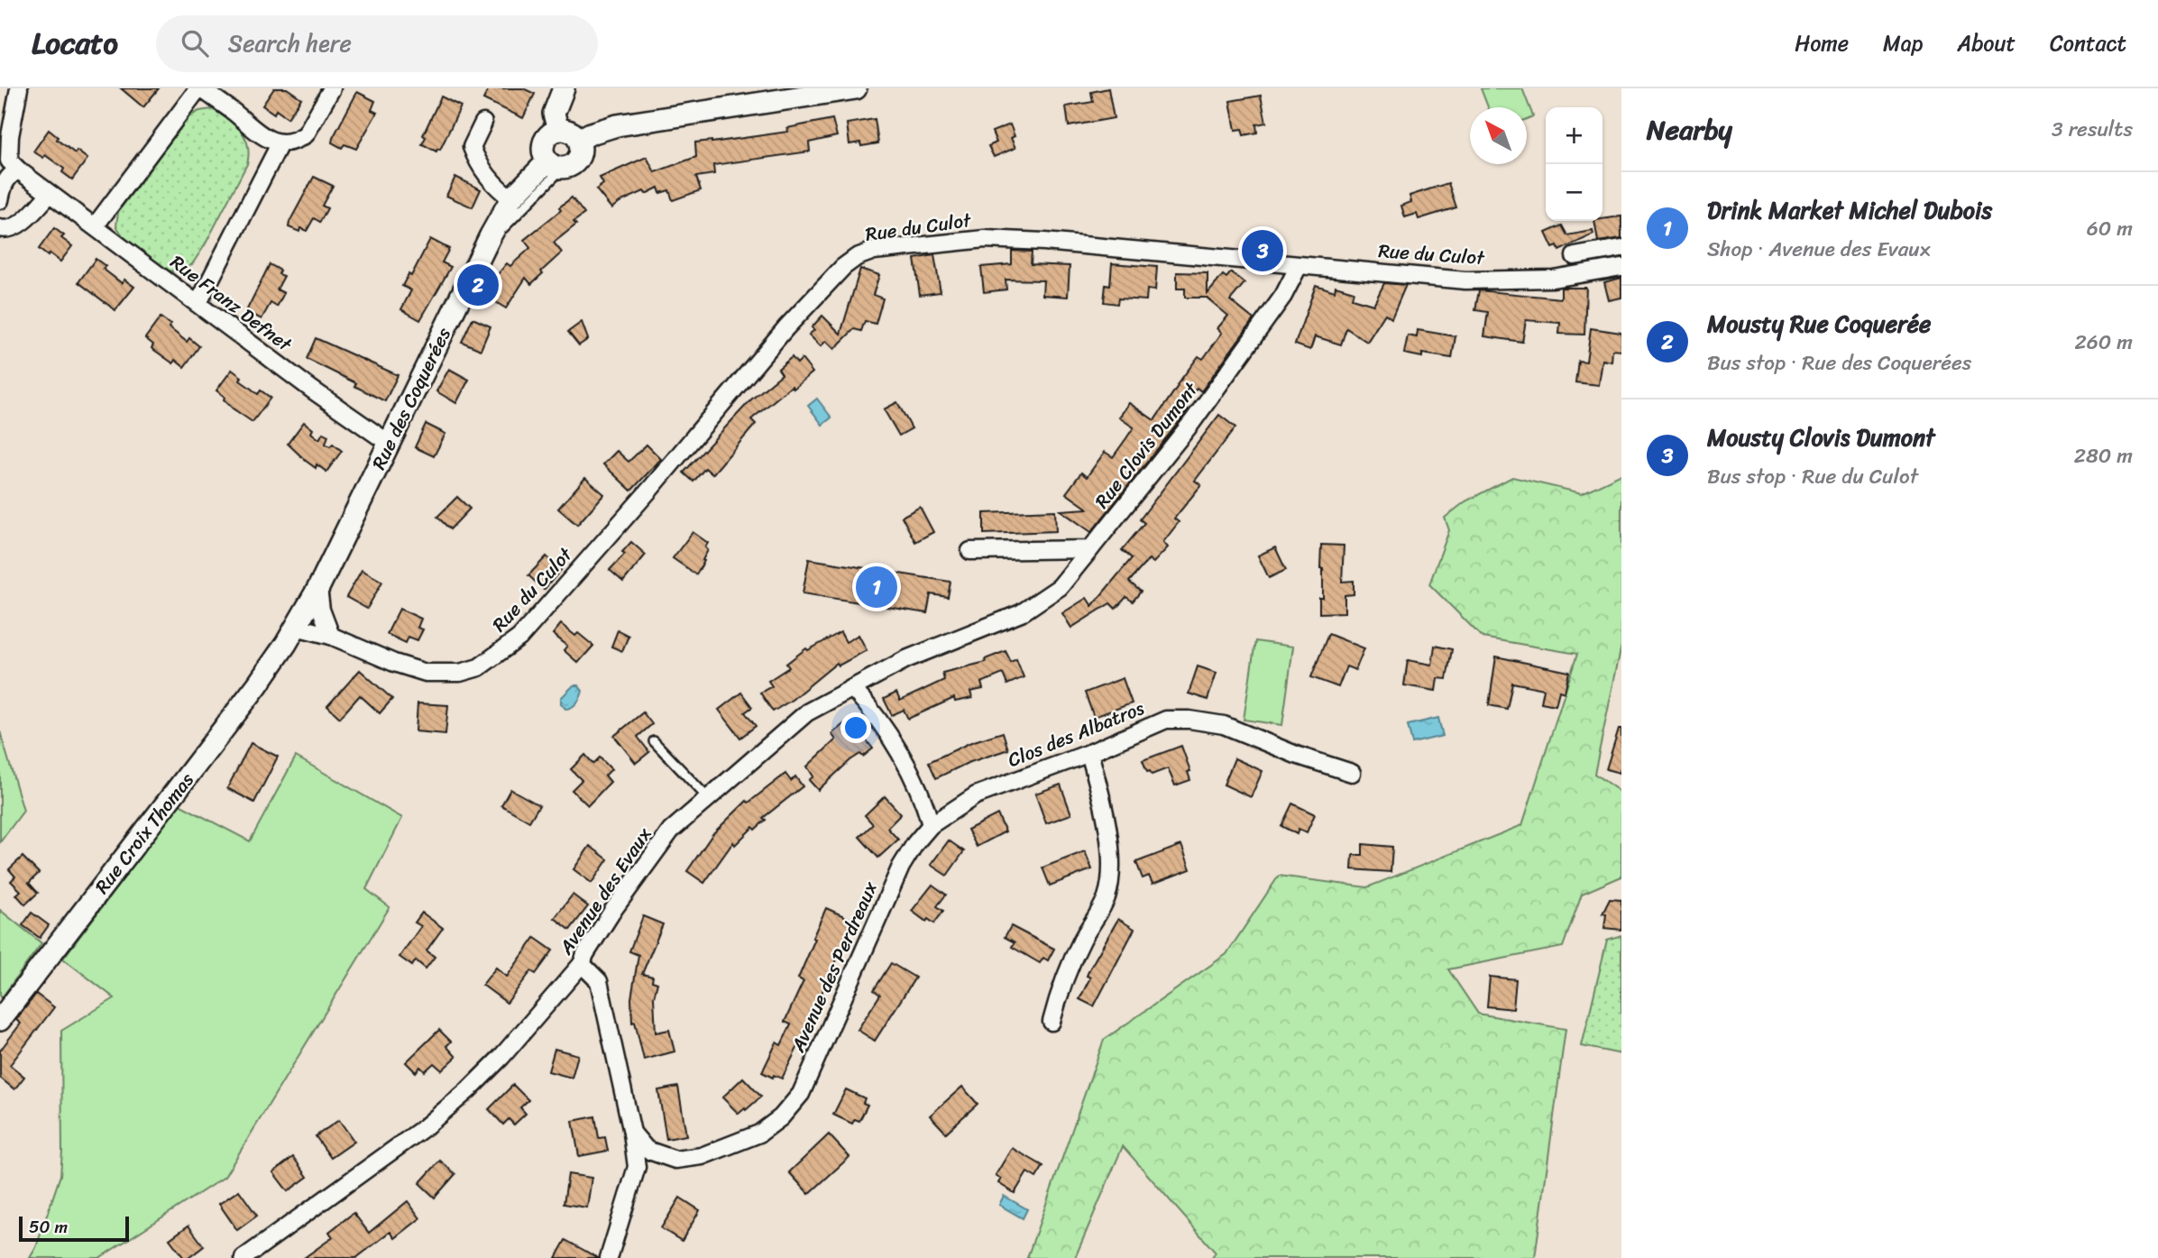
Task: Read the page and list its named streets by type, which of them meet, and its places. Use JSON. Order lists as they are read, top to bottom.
{
  "streets": {
    "street": [
      "Rue du Culot",
      "Rue Franz Defnet",
      "Rue des Coquerées",
      "Rue Clovis Dumont",
      "Clos des Albatros",
      "Rue Croix Thomas",
      "Avenue des Evaux",
      "Avenue des Perdreaux"
    ]
  },
  "crossings": [
    ["Rue du Culot", "Rue des Coquerées"],
    ["Rue du Culot", "Rue Clovis Dumont"],
    ["Rue du Culot", "Rue Croix Thomas"],
    ["Rue Franz Defnet", "Rue des Coquerées"],
    ["Rue des Coquerées", "Rue Croix Thomas"],
    ["Rue Clovis Dumont", "Avenue des Evaux"],
    ["Clos des Albatros", "Avenue des Perdreaux"]
  ],
  "scale_bar": "50 m",
  "north": "top left",
  "page": {
    "header": "Locato",
    "search": "Search here",
    "nav": [
      "Home",
      "Map",
      "About",
      "Contact"
    ],
    "heading": ["Nearby", "3 results"],
    "map_buttons": ["+", "−"],
    "list": [
      {
        "mark": "1",
        "name": "Drink Market Michel Dubois",
        "note": "Shop · Avenue des Evaux",
        "value": "60 m"
      },
      {
        "mark": "2",
        "name": "Mousty Rue Coquerée",
        "note": "Bus stop · Rue des Coquerées",
        "value": "260 m"
      },
      {
        "mark": "3",
        "name": "Mousty Clovis Dumont",
        "note": "Bus stop · Rue du Culot",
        "value": "280 m"
      }
    ],
    "pins": ["3", "2", "1"],
    "scale": "50 m"
  }
}
